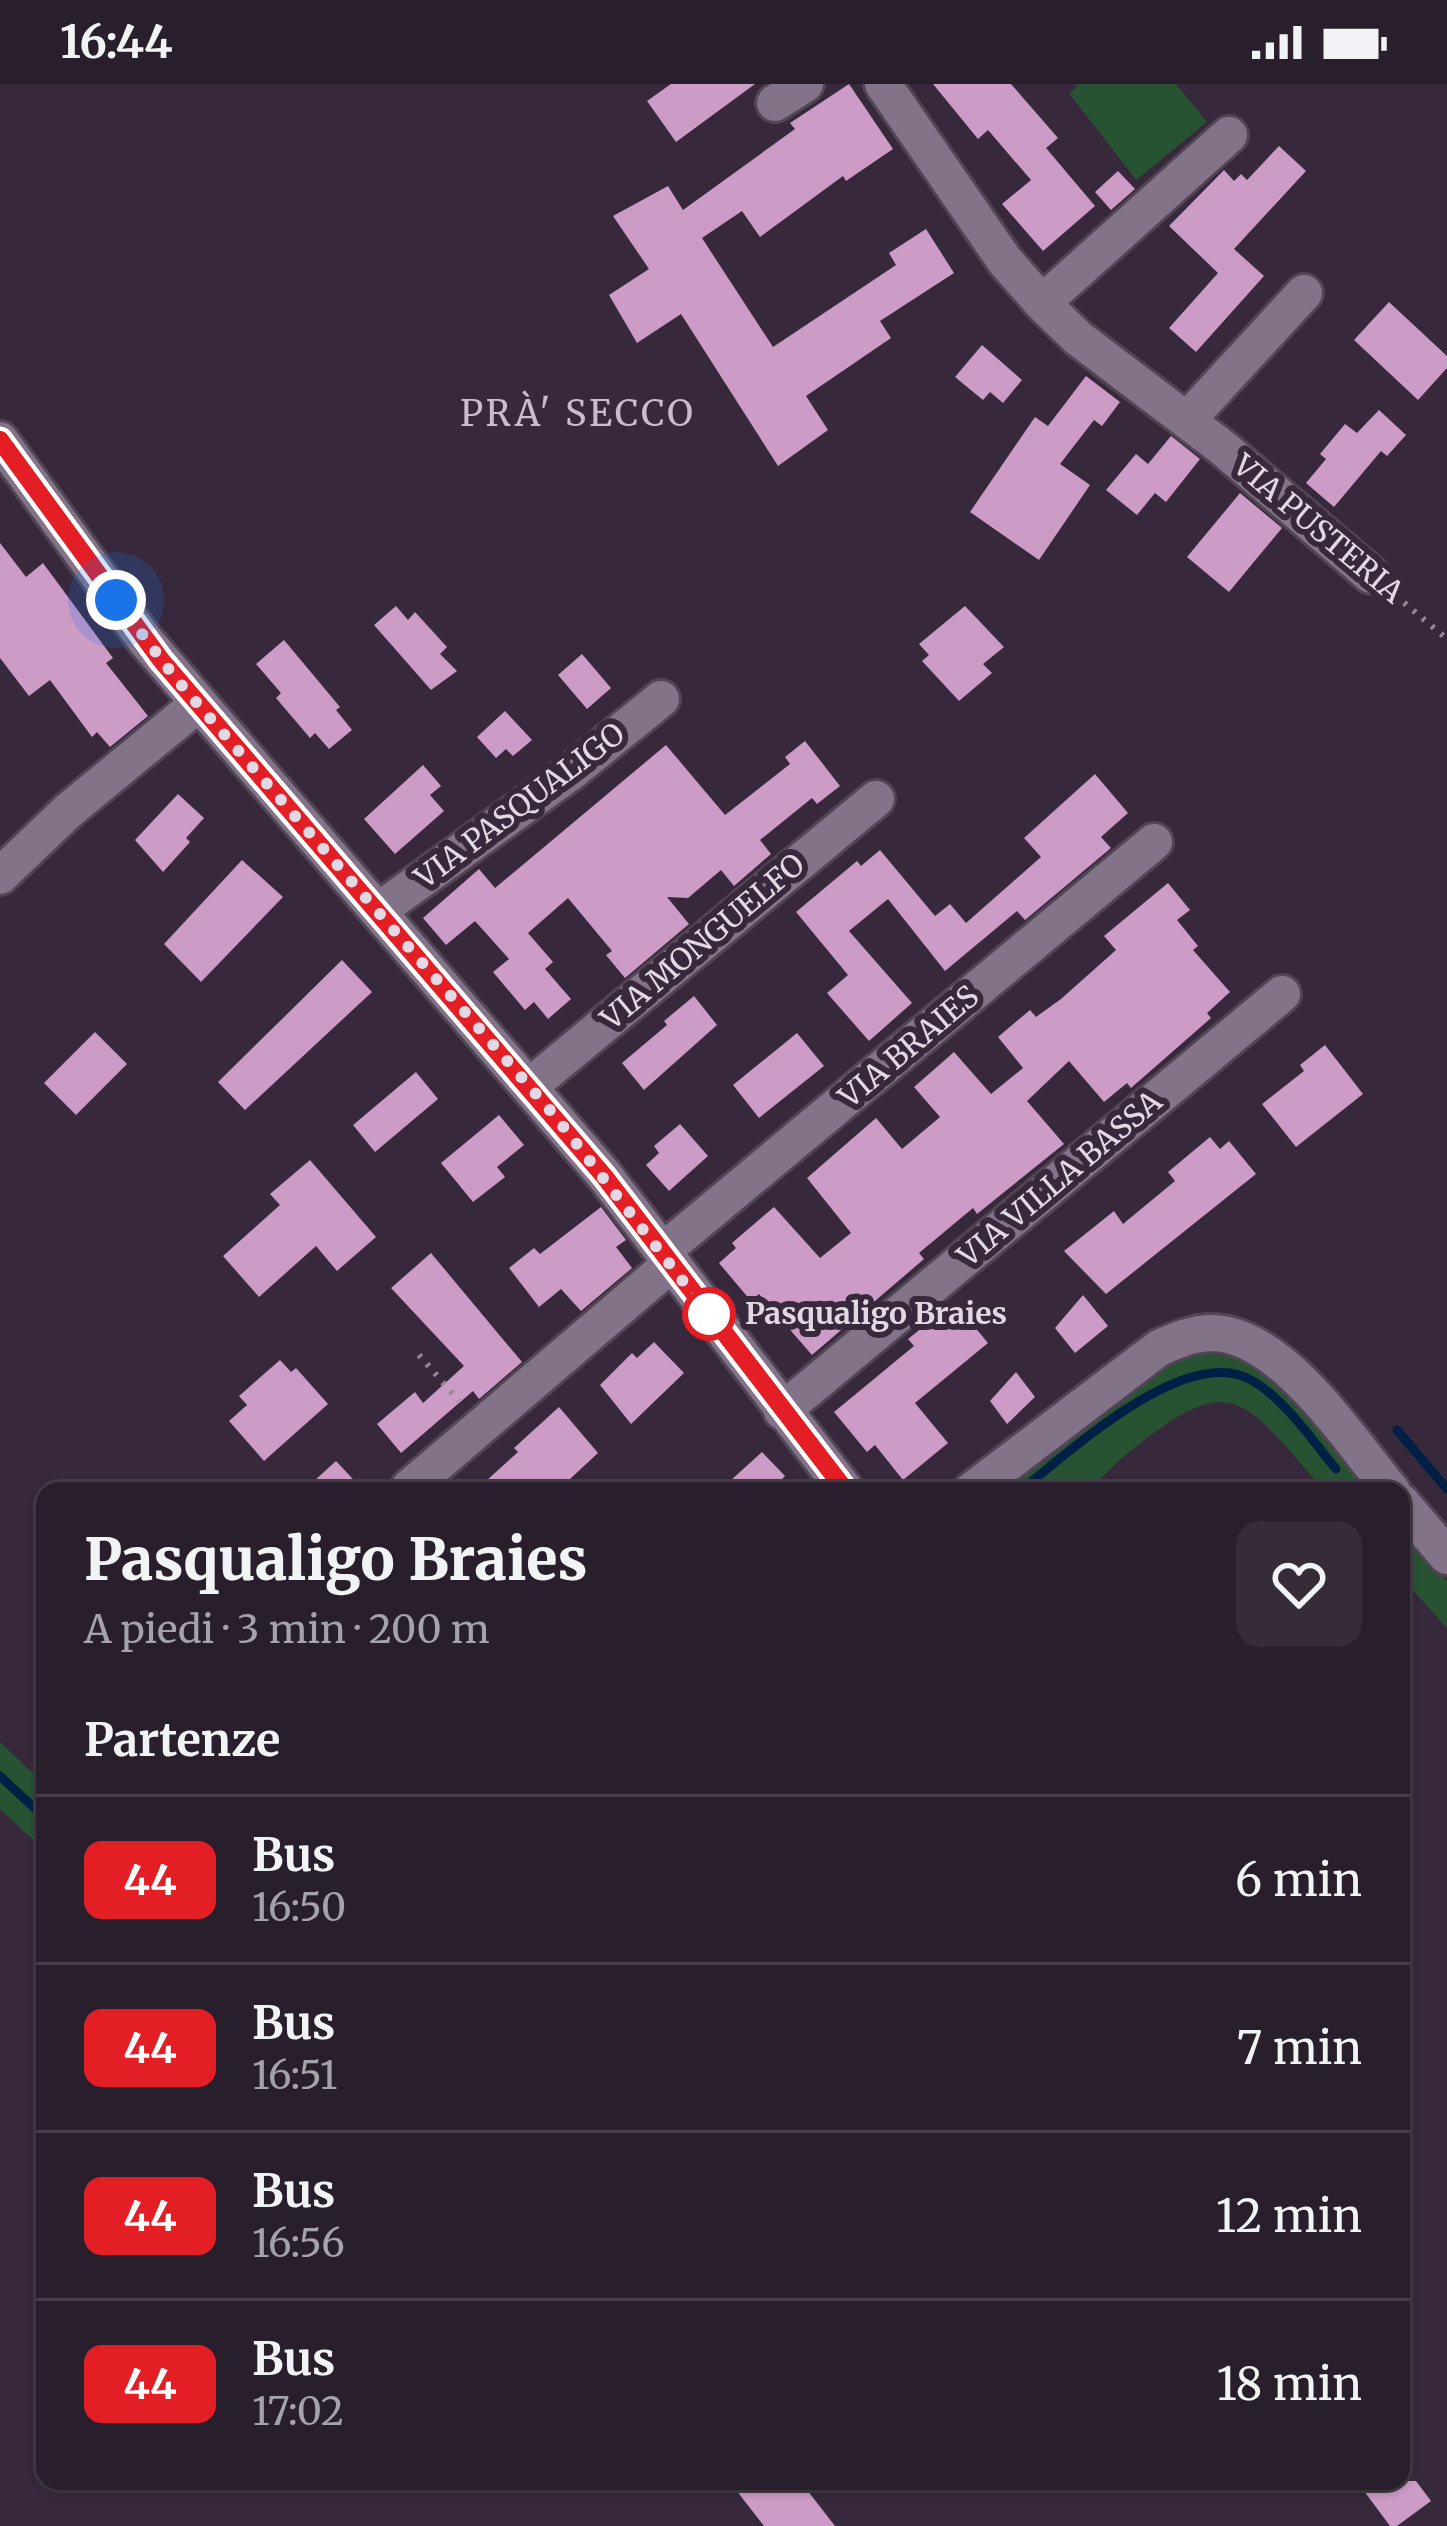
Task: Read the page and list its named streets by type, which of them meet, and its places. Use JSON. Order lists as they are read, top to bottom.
{
  "streets": {
    "street": [
      "VIA PUSTERIA",
      "VIA PASQUALIGO",
      "VIA MONGUELFO",
      "VIA BRAIES",
      "VIA VILLA BASSA"
    ]
  },
  "districts": ["PRÀ' SECCO"],
  "places": ["Pasqualigo Braies"],
  "lines": ["bus line 44"],
  "page": {
    "status": "16:44",
    "heading": [
      ["Pasqualigo Braies", "A piedi · 3 min · 200 m"],
      "Partenze"
    ],
    "list": [
      {
        "mark": "44",
        "name": "Bus",
        "note": "16:50",
        "value": "6 min"
      },
      {
        "mark": "44",
        "name": "Bus",
        "note": "16:51",
        "value": "7 min"
      },
      {
        "mark": "44",
        "name": "Bus",
        "note": "16:56",
        "value": "12 min"
      },
      {
        "mark": "44",
        "name": "Bus",
        "note": "17:02",
        "value": "18 min"
      }
    ]
  }
}
